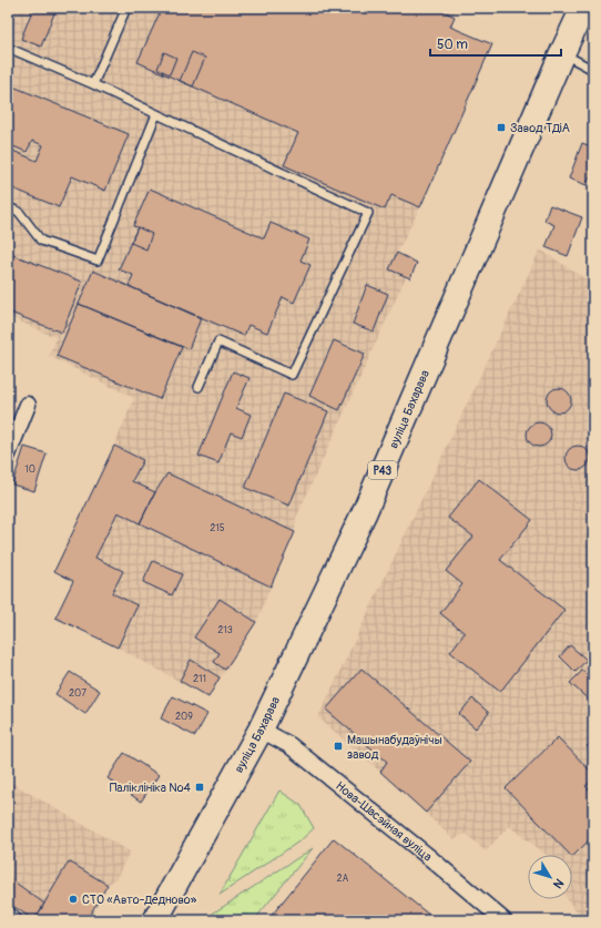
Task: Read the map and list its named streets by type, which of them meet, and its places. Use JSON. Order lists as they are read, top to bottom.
{
  "streets": {
    "main road": ["вуліца Бахарава", "Р43"],
    "street": ["Нова-Шасэйная вуліца"]
  },
  "crossings": [
    ["вуліца Бахарава", "Нова-Шасэйная вуліца"]
  ],
  "places": {
    "transit": ["Завод ТДіА", "Машынабудаўнічы завод", "Паліклініка №4"],
    "other": ["СТО «Авто-Дедново»"]
  },
  "house_numbers": [
    "10",
    "215",
    "213",
    "211",
    "207",
    "209",
    "2А"
  ],
  "scale_bar": "50 m",
  "north": "bottom right"
}
